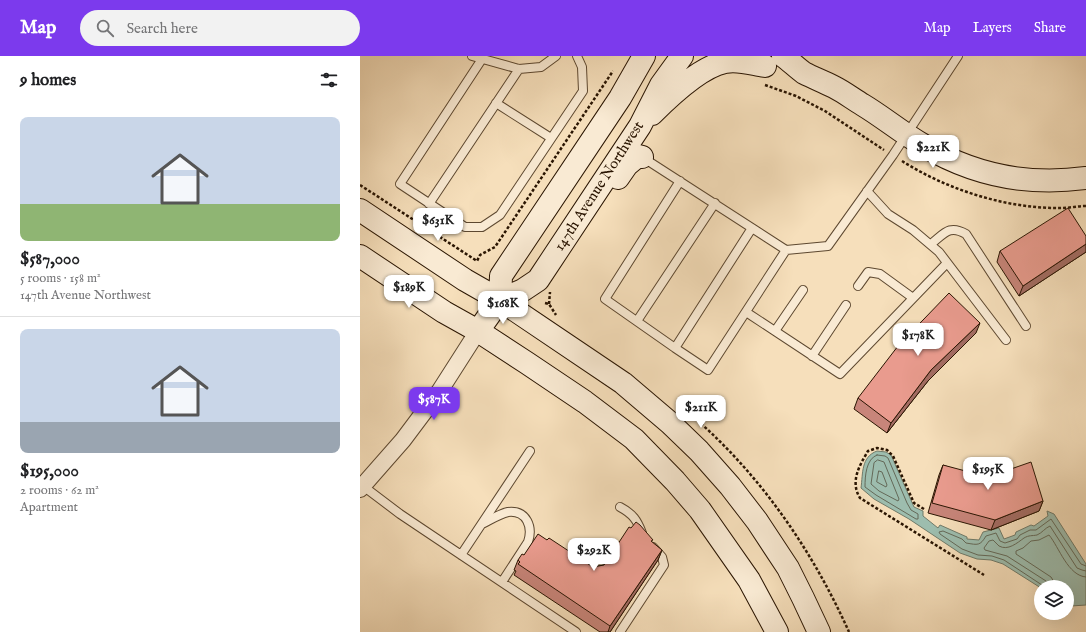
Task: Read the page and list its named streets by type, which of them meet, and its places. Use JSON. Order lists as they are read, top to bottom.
{
  "streets": {
    "main road": ["147th Avenue Northwest"]
  },
  "page": {
    "header": "Map",
    "search": "Search here",
    "nav": ["Map", "Layers", "Share"],
    "heading": "9 homes",
    "list": [
      {
        "name": "$587,000",
        "note": "5 rooms · 158 m² · 147th Avenue Northwest"
      },
      {
        "name": "$195,000",
        "note": "2 rooms · 62 m² · Apartment"
      }
    ],
    "price": [
      "$221K",
      "$631K",
      "$189K",
      "$168K",
      "$178K",
      "$587K",
      "$211K",
      "$195K",
      "$292K"
    ]
  }
}
